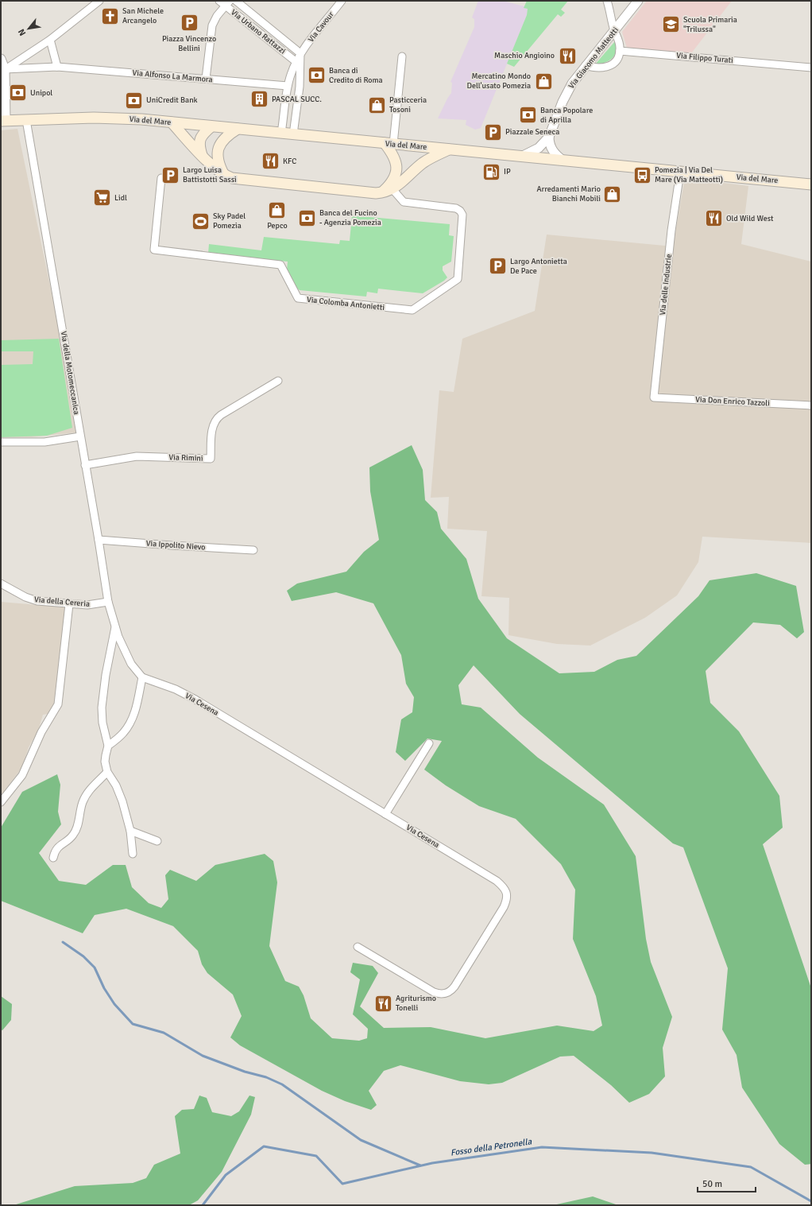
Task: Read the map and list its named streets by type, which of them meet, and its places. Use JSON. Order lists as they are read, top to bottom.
{
  "streets": {
    "main road": ["Via del Mare"],
    "street": [
      "Via Cavour",
      "Via Urbano Rattazzi",
      "Via Giacomo Matteotti",
      "Via Filippo Turati",
      "Via Alfonso La Marmora",
      "Via delle Industrie",
      "Via Colomba Antonietti",
      "Via della Motomeccanica",
      "Via Don Enrico Tazzoli",
      "Via Rimini",
      "Via Ippolito Nievo",
      "Via della Cereria",
      "Via Cesena"
    ]
  },
  "crossings": [
    ["Via Cavour", "Via Urbano Rattazzi"],
    ["Via Cavour", "Via Alfonso La Marmora"],
    ["Via Cavour", "Via del Mare"],
    ["Via Giacomo Matteotti", "Via del Mare"],
    ["Via del Mare", "Via delle Industrie"],
    ["Via del Mare", "Via della Motomeccanica"],
    ["Via delle Industrie", "Via Don Enrico Tazzoli"],
    ["Via della Motomeccanica", "Via Rimini"],
    ["Via della Motomeccanica", "Via Ippolito Nievo"],
    ["Via della Motomeccanica", "Via della Cereria"],
    ["Via della Motomeccanica", "Via Cesena"]
  ],
  "water": ["Fosso della Petronella"],
  "places": {
    "church": ["San Michele Arcangelo"],
    "parking": [
      "Piazza Vincenzo Bellini",
      "Piazzale Seneca",
      "Largo Luisa Battistotti Sassi",
      "Largo Antonietta De Pace"
    ],
    "school or university": ["Scuola Primaria \"Trilussa\""],
    "restaurant": [
      "Maschio Angioino",
      "KFC",
      "Old Wild West",
      "Agriturismo Tonelli"
    ],
    "bank": [
      "Banca di Credito di Roma",
      "Unipol",
      "UniCredit Bank",
      "Banca Popolare di Aprilla",
      "Banca del Fucino - Agenzia Pomezia"
    ],
    "shop": [
      "Mercatino Mondo Dell'usato Pomezia",
      "Pasticceria Tosoni",
      "Arredamenti Mario Bianchi Mobili",
      "Pepco"
    ],
    "building": ["PASCAL SUCC."],
    "fuel station": ["IP"],
    "bus stop": ["Pomezia | Via Del Mare (Via Matteotti)"],
    "supermarket": ["Lidl"],
    "sports": ["Sky Padel Pomezia"]
  },
  "scale_bar": "50 m",
  "north": "bottom left"
}
